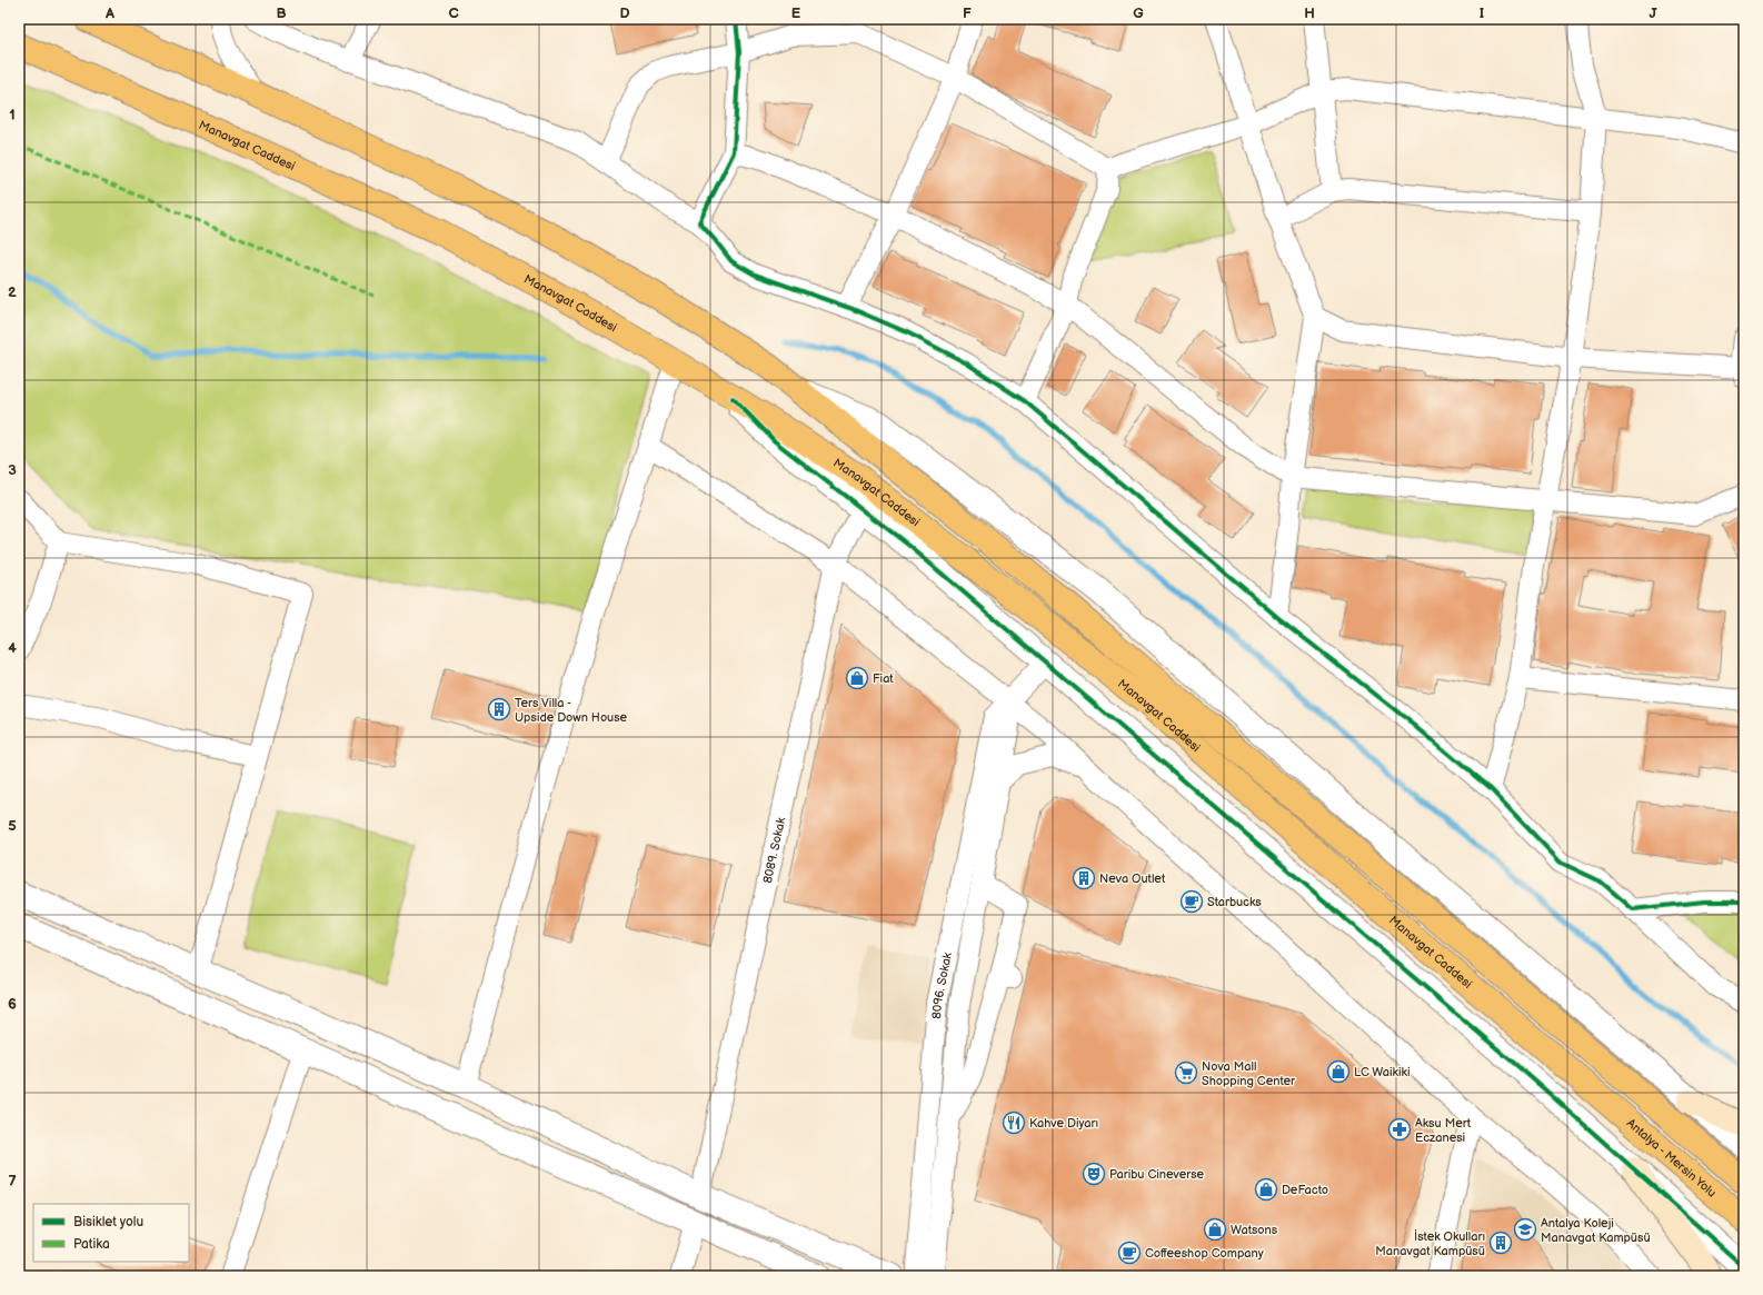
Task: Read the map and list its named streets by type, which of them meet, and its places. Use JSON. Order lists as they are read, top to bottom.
{
  "streets": {
    "highway": ["Manavgat Caddesi", "Antalya - Mersin Yolu"],
    "street": ["8089. Sokak", "8096. Sokak"]
  },
  "crossings": [
    ["Manavgat Caddesi", "Antalya - Mersin Yolu"]
  ],
  "places": {
    "shop": [
      "Fiat",
      "LC Waikiki",
      "DeFacto",
      "Watsons"
    ],
    "building": ["Ters Villa - Upside Down House", "Neva Outlet", "İstek Okulları Manavgat Kampüsü"],
    "cafe": ["Starbucks", "Coffeeshop Company"],
    "supermarket": ["Nova Mall Shopping Center"],
    "restaurant": ["Kahve Diyarı"],
    "pharmacy": ["Aksu Mert Eczanesi"],
    "theatre": ["Paribu Cineverse"],
    "school or university": ["Antalya Koleji Manavgat Kampüsü"]
  },
  "legend": ["Bisiklet yolu", "Patika"],
  "grid": {
    "columns": [
      "A",
      "B",
      "C",
      "D",
      "E",
      "F",
      "G",
      "H",
      "I",
      "J"
    ],
    "rows": [
      "1",
      "2",
      "3",
      "4",
      "5",
      "6",
      "7"
    ]
  }
}
